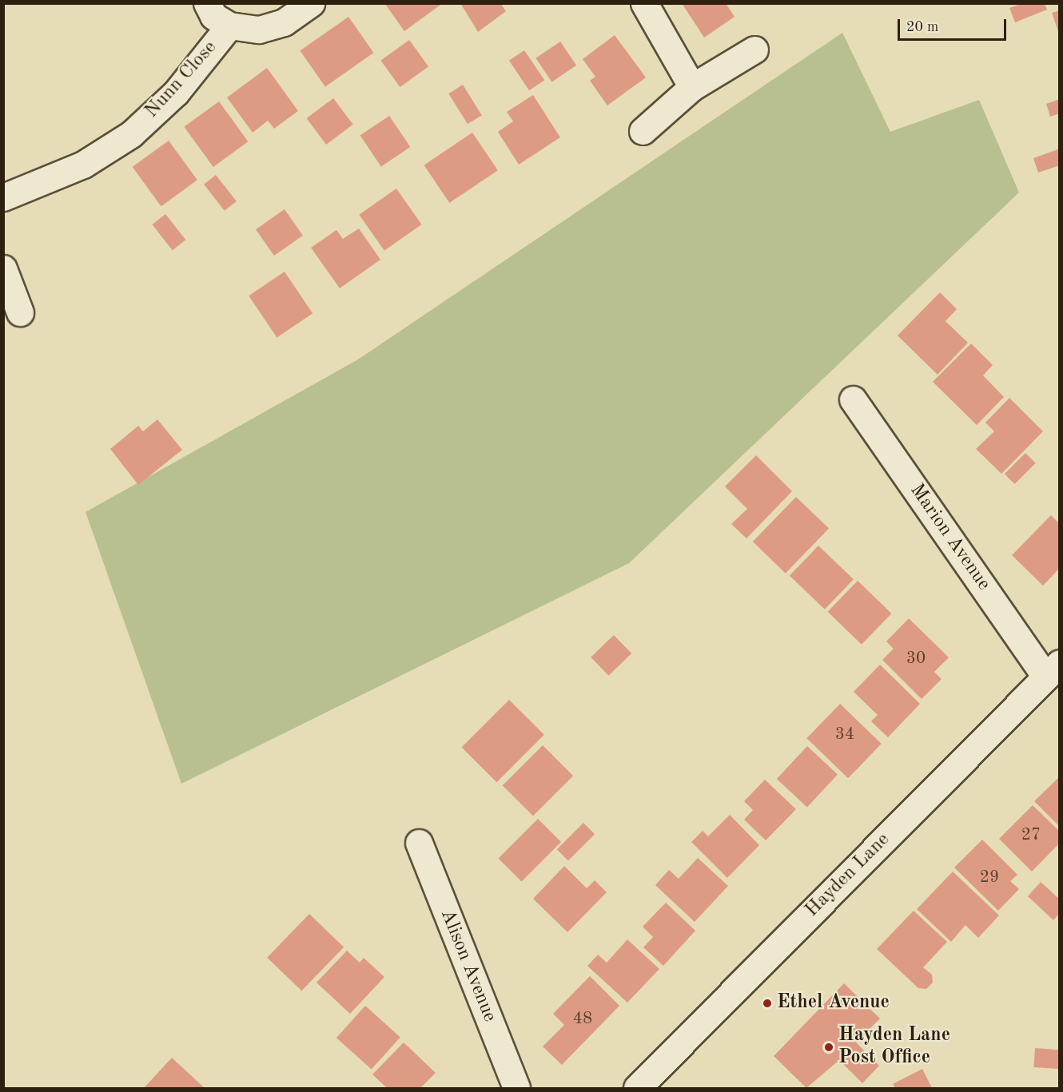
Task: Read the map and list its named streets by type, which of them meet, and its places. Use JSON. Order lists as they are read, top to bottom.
{
  "streets": {
    "street": [
      "Nunn Close",
      "Marion Avenue",
      "Hayden Lane",
      "Alison Avenue"
    ]
  },
  "crossings": [
    ["Marion Avenue", "Hayden Lane"]
  ],
  "places": ["Ethel Avenue", "Hayden Lane Post Office"],
  "house_numbers": [
    "30",
    "34",
    "27",
    "29",
    "48"
  ],
  "scale_bar": "20 m"
}
